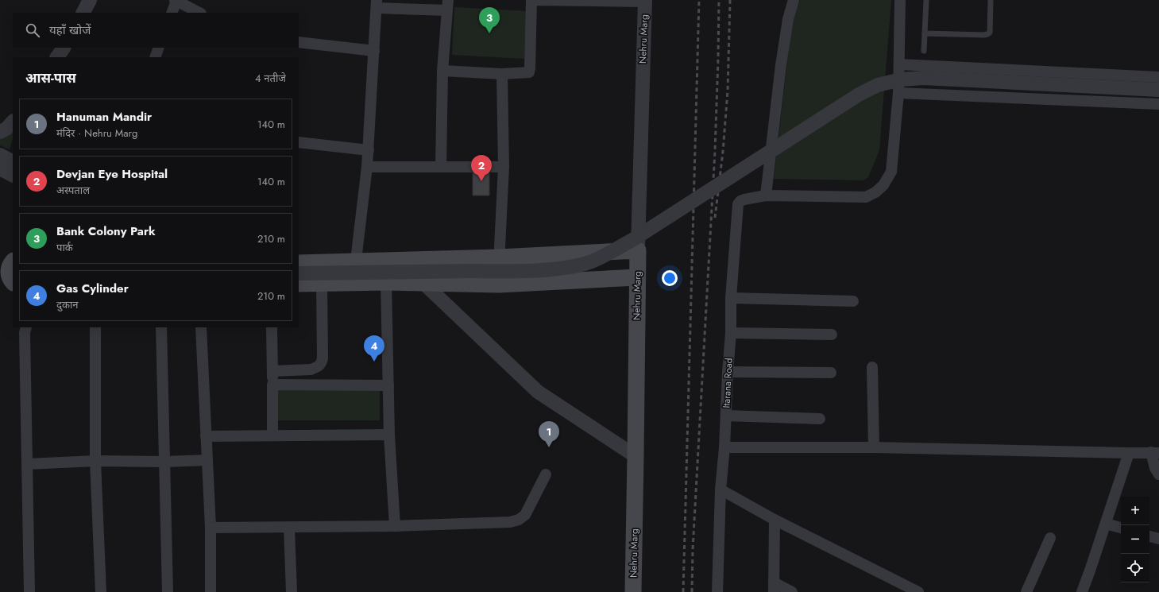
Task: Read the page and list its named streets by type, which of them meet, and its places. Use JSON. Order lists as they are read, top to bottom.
{
  "streets": {
    "main road": ["Nehru Marg"],
    "street": ["Itarana Road"]
  },
  "page": {
    "pins": [
      "3",
      "2",
      "4",
      "1"
    ],
    "search": "यहाँ खोजें",
    "heading": ["आस-पास", "4 नतीजे"],
    "list": [
      {
        "mark": "1",
        "name": "Hanuman Mandir",
        "note": "मंदिर · Nehru Marg",
        "value": "140 m"
      },
      {
        "mark": "2",
        "name": "Devjan Eye Hospital",
        "note": "अस्पताल",
        "value": "140 m"
      },
      {
        "mark": "3",
        "name": "Bank Colony Park",
        "note": "पार्क",
        "value": "210 m"
      },
      {
        "mark": "4",
        "name": "Gas Cylinder",
        "note": "दुकान",
        "value": "210 m"
      }
    ],
    "map_buttons": ["+", "−"]
  }
}
